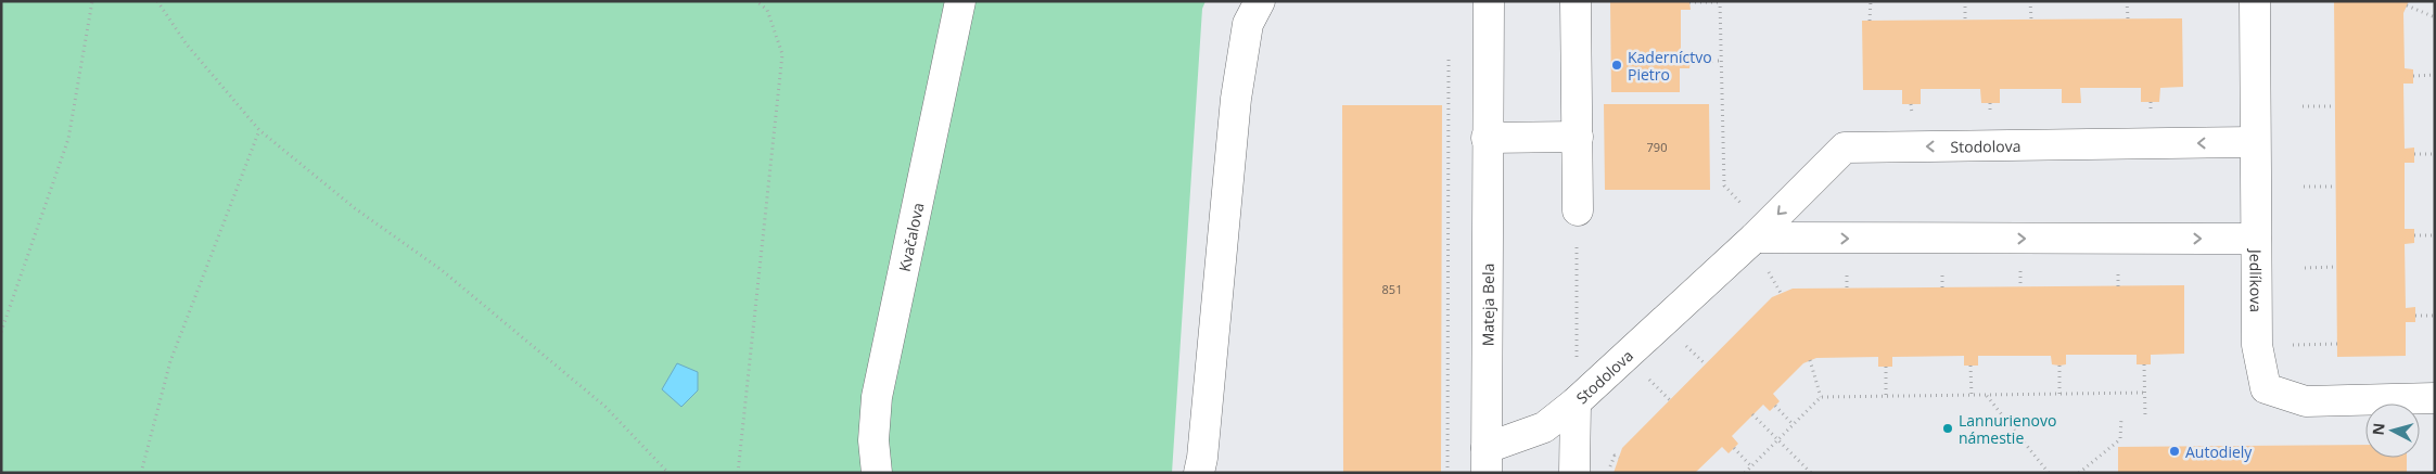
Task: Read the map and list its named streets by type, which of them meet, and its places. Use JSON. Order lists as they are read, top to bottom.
{
  "streets": {
    "street": [
      "Stodolova",
      "Kvačalova",
      "Jedlíkova",
      "Mateja Bela"
    ]
  },
  "crossings": [
    ["Stodolova", "Jedlíkova"],
    ["Stodolova", "Mateja Bela"]
  ],
  "places": ["Kaderníctvo Pietro", "Lannurienovo námestie", "Autodiely"],
  "house_numbers": ["790", "851"],
  "north": "left"
}
